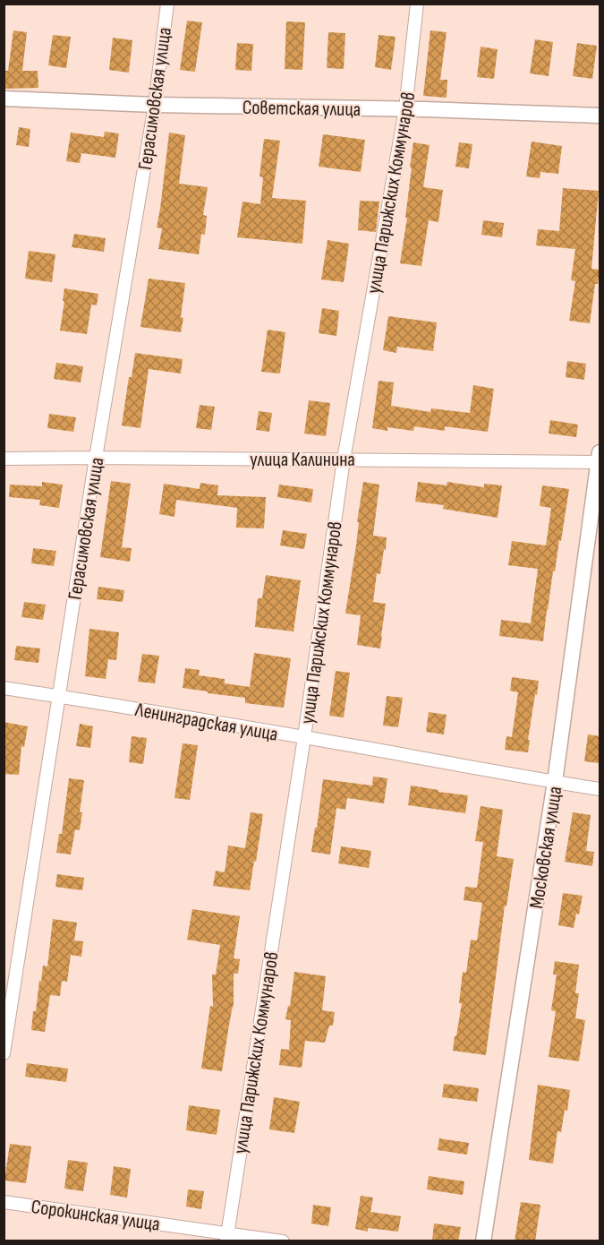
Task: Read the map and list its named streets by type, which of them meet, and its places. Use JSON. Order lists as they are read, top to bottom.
{
  "streets": {
    "street": [
      "Герасимовская улица",
      "Советская улица",
      "улица Парижских Коммунаров",
      "улица Калинина",
      "Ленинградская улица",
      "Московская улица",
      "Сорокинская улица"
    ]
  },
  "crossings": [
    ["Герасимовская улица", "Советская улица"],
    ["Герасимовская улица", "улица Калинина"],
    ["Герасимовская улица", "Ленинградская улица"],
    ["Советская улица", "улица Парижских Коммунаров"],
    ["улица Парижских Коммунаров", "улица Калинина"],
    ["улица Парижских Коммунаров", "Ленинградская улица"],
    ["улица Парижских Коммунаров", "Сорокинская улица"],
    ["улица Калинина", "Московская улица"],
    ["Ленинградская улица", "Московская улица"]
  ]
}
